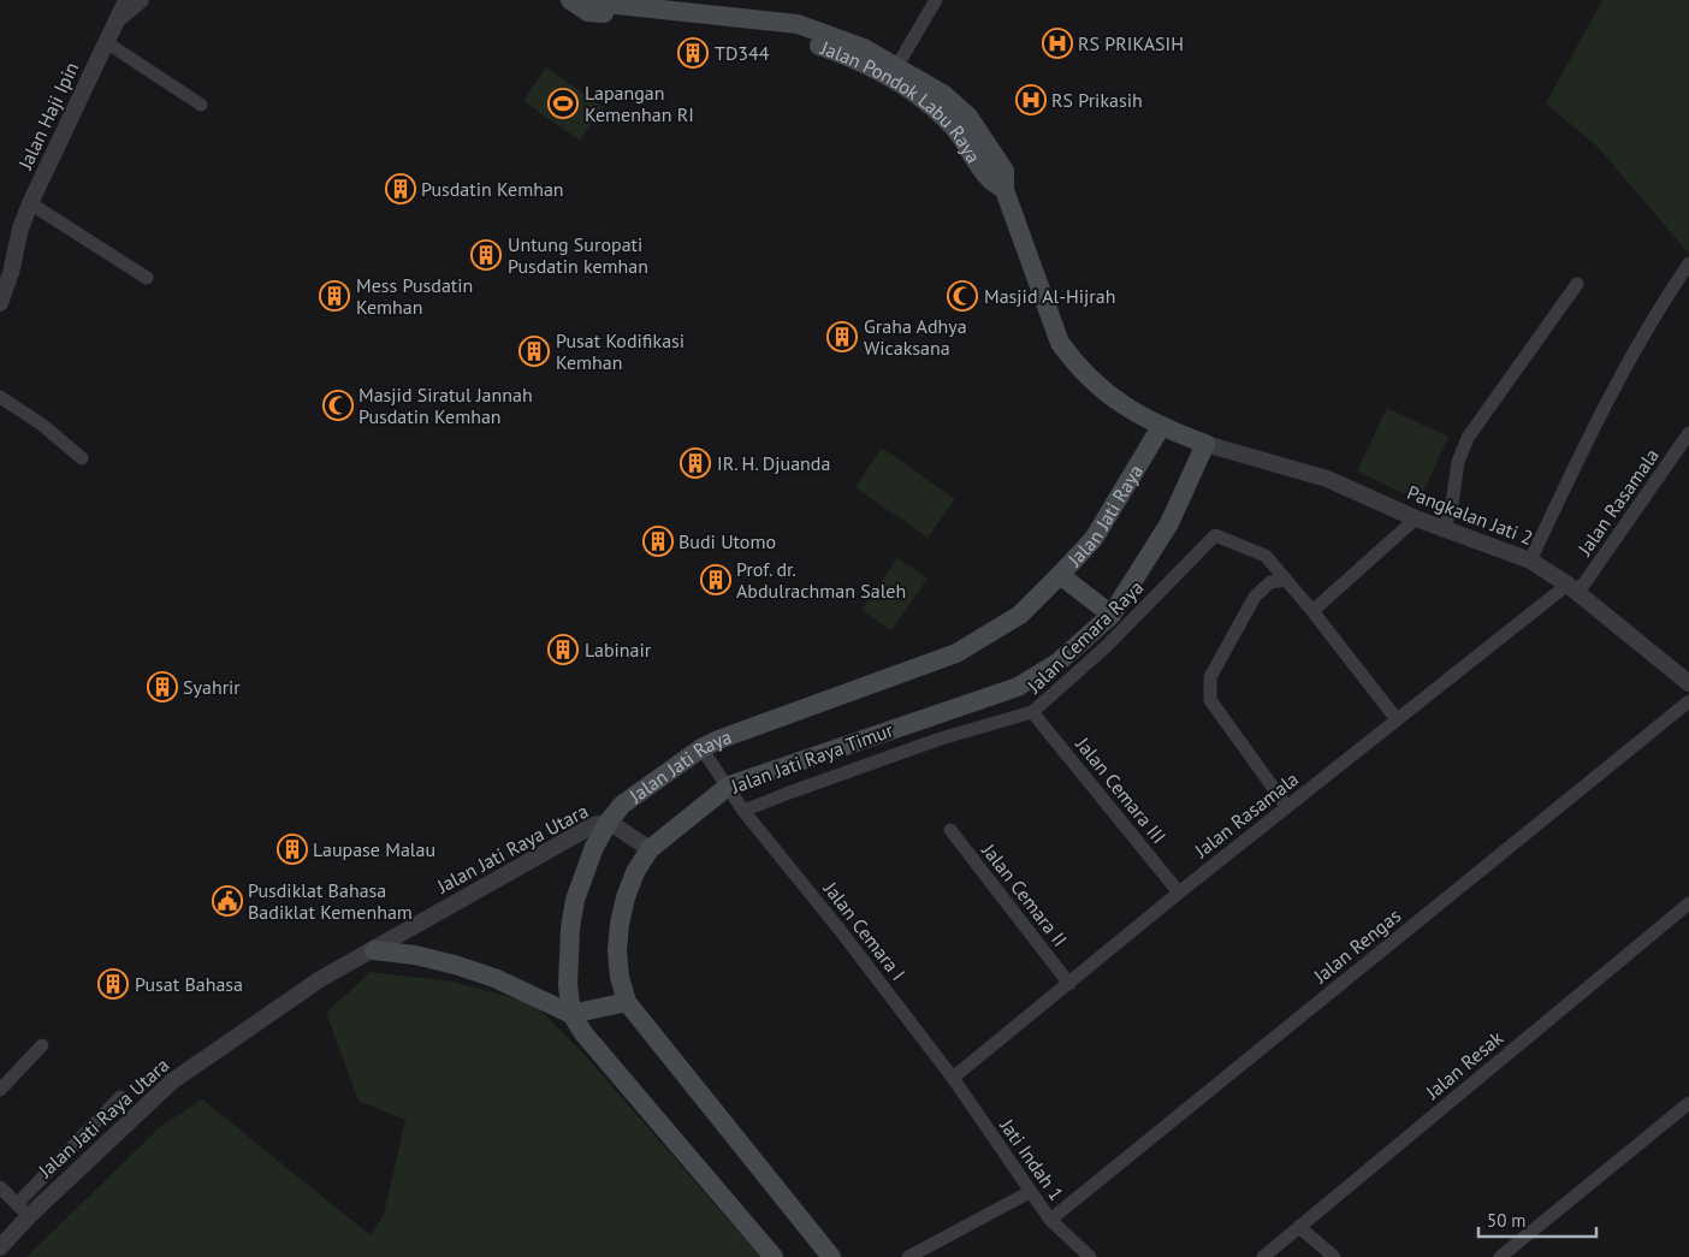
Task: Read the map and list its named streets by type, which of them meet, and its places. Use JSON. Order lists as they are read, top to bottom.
{
  "streets": {
    "main road": ["Jalan Pondok Labu Raya", "Jalan Jati Raya", "Jalan Jati Raya Timur"],
    "street": [
      "Jalan Haji Ipin",
      "Jalan Rasamala",
      "Pangkalan Jati 2",
      "Jalan Cemara Raya",
      "Jalan Cemara III",
      "Jalan Jati Raya Utara",
      "Jalan Cemara II",
      "Jalan Cemara I",
      "Jalan Rengas",
      "Jalan Resak",
      "Jati Indah 1"
    ]
  },
  "crossings": [
    ["Jalan Pondok Labu Raya", "Jalan Jati Raya"],
    ["Jalan Pondok Labu Raya", "Pangkalan Jati 2"],
    ["Jalan Pondok Labu Raya", "Jalan Jati Raya Timur"],
    ["Jalan Rasamala", "Pangkalan Jati 2"],
    ["Jalan Rasamala", "Jalan Cemara Raya"],
    ["Jalan Rasamala", "Jalan Cemara III"],
    ["Jalan Rasamala", "Jalan Cemara II"],
    ["Jalan Rasamala", "Jalan Cemara I"],
    ["Jalan Rasamala", "Jati Indah 1"],
    ["Jalan Jati Raya", "Jalan Jati Raya Utara"],
    ["Pangkalan Jati 2", "Jalan Jati Raya Timur"],
    ["Jalan Cemara Raya", "Jalan Cemara III"],
    ["Jalan Cemara Raya", "Jalan Cemara I"],
    ["Jalan Jati Raya Timur", "Jalan Jati Raya Utara"],
    ["Jalan Cemara I", "Jati Indah 1"],
    ["Jalan Rengas", "Jati Indah 1"]
  ],
  "places": {
    "hospital": ["RS PRIKASIH", "RS Prikasih"],
    "building": [
      "TD344",
      "Pusdatin Kemhan",
      "Untung Suropati Pusdatin kemhan",
      "Mess Pusdatin Kemhan",
      "Graha Adhya Wicaksana",
      "Pusat Kodifikasi Kemhan",
      "IR. H. Djuanda",
      "Budi Utomo",
      "Prof. dr. Abdulrachman Saleh",
      "Labinair",
      "Syahrir",
      "Laupase Malau",
      "Pusat Bahasa"
    ],
    "sports": ["Lapangan Kemenhan RI"],
    "mosque": ["Masjid Al-Hijrah", "Masjid Siratul Jannah Pusdatin Kemhan"],
    "public building": ["Pusdiklat Bahasa Badiklat Kemenham"]
  },
  "scale_bar": "50 m"
}
